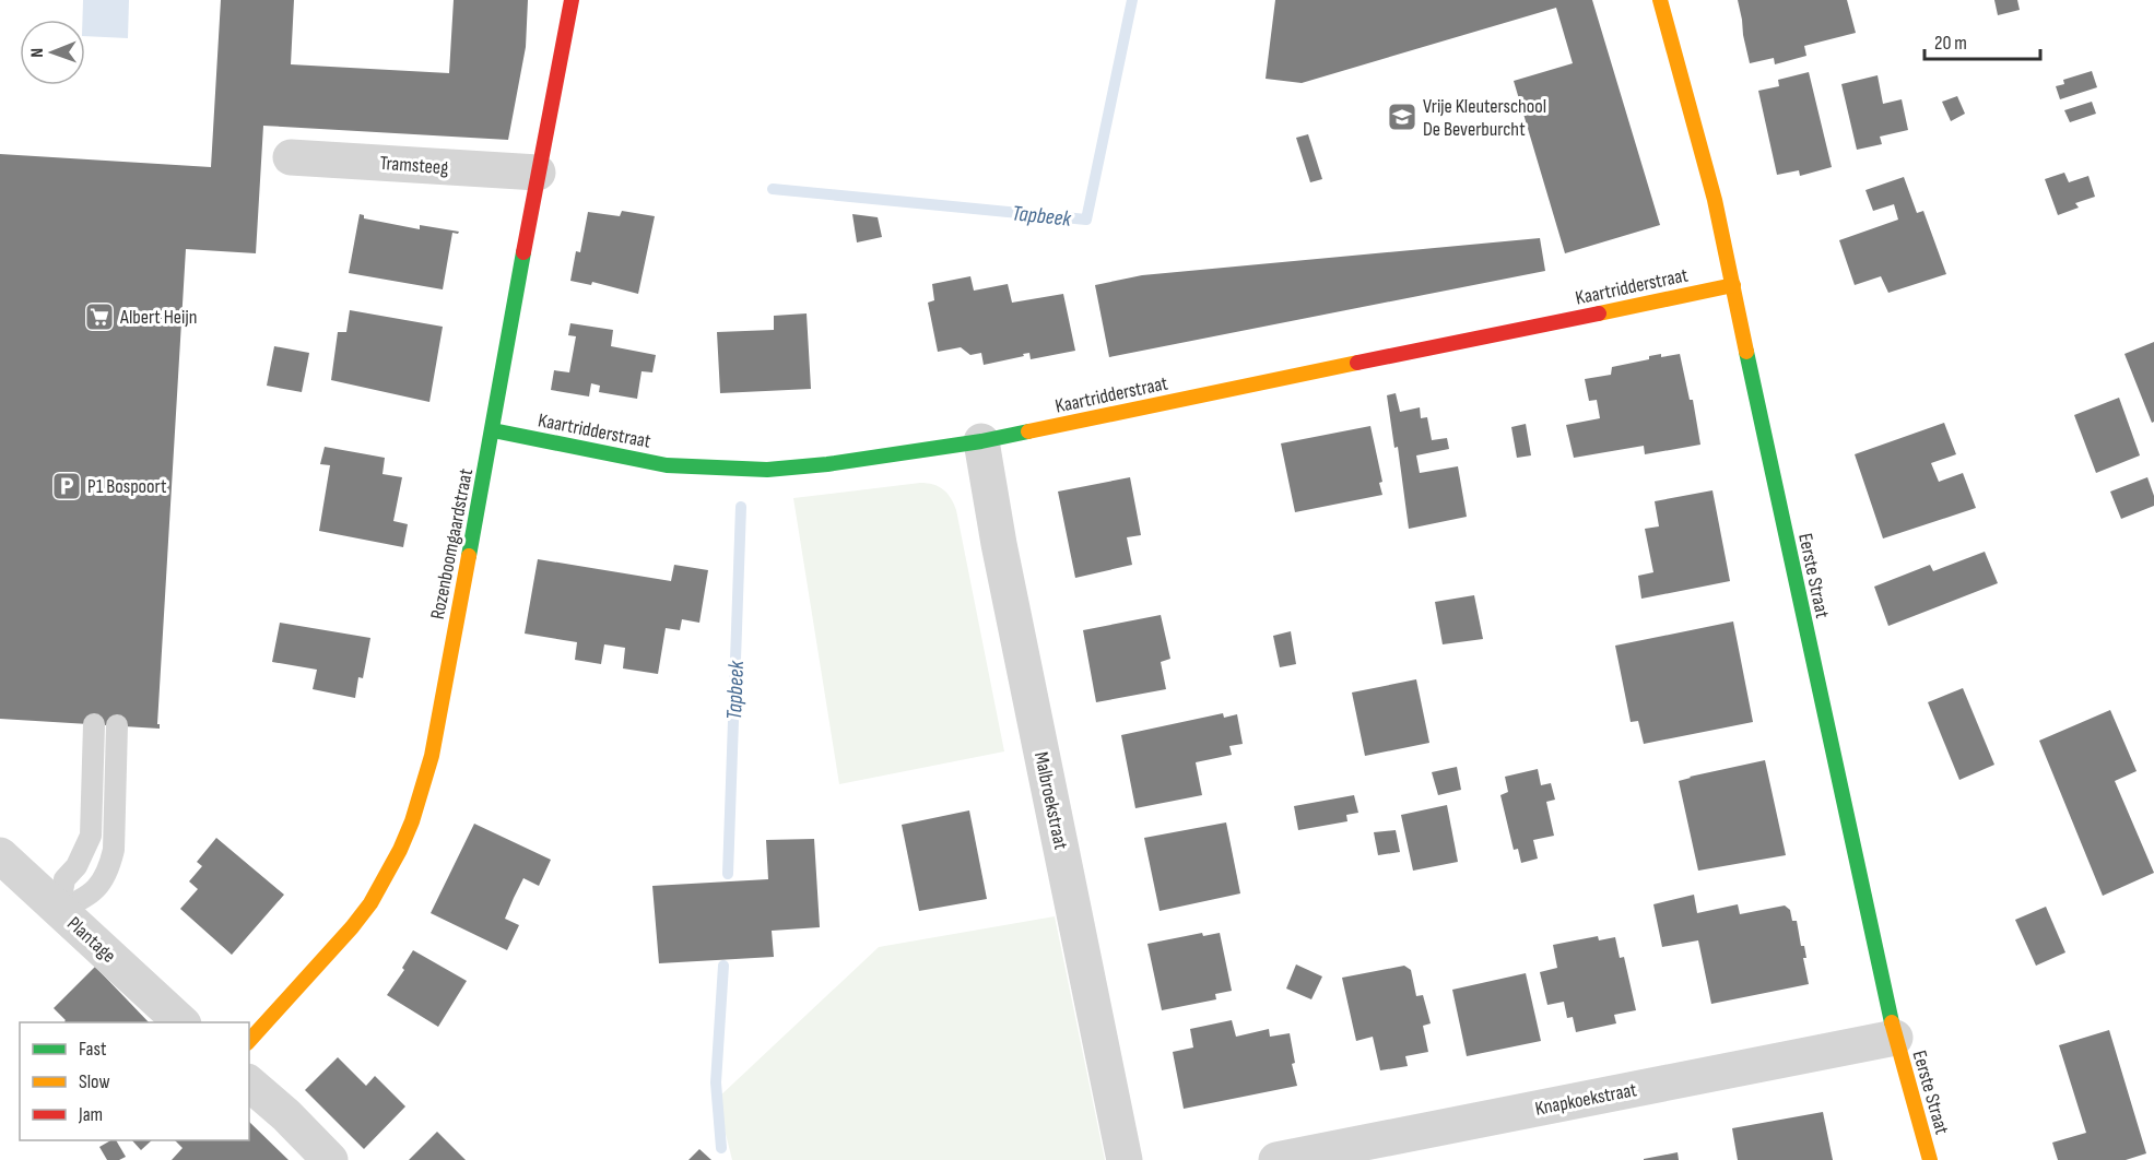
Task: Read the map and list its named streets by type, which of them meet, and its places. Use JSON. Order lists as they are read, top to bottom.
{
  "streets": {
    "street": [
      "Tramsteeg",
      "Kaartridderstraat",
      "Rozenboomgaardstraat",
      "Eerste Straat",
      "Malbroekstraat",
      "Plantage",
      "Knapkoekstraat"
    ]
  },
  "crossings": [
    ["Tramsteeg", "Rozenboomgaardstraat"],
    ["Kaartridderstraat", "Rozenboomgaardstraat"],
    ["Kaartridderstraat", "Eerste Straat"],
    ["Kaartridderstraat", "Malbroekstraat"],
    ["Eerste Straat", "Knapkoekstraat"]
  ],
  "water": ["Tapbeek"],
  "places": {
    "school or university": ["Vrije Kleuterschool De Beverburcht"],
    "supermarket": ["Albert Heijn"],
    "parking": ["P1 Bospoort"]
  },
  "legend": ["Fast", "Slow", "Jam"],
  "scale_bar": "20 m",
  "north": "left"
}
